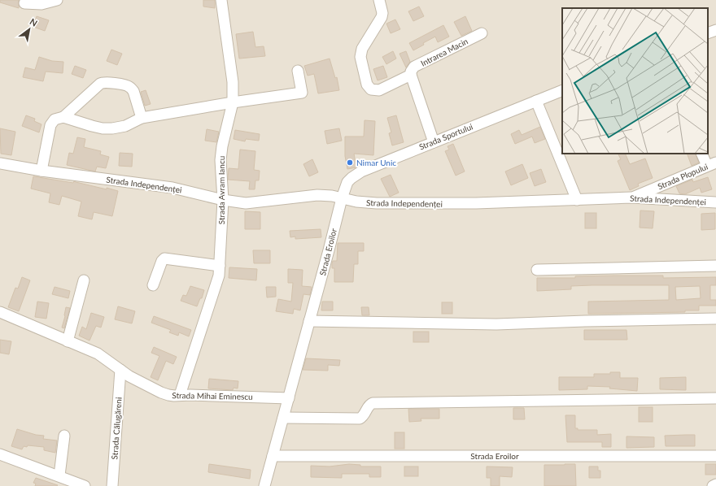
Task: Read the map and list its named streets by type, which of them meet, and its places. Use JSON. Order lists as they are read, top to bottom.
{
  "streets": {
    "street": [
      "Intrarea Macin",
      "Strada Sportului",
      "Strada Plopului",
      "Strada Independenței",
      "Strada Avram Iancu",
      "Strada Eroilor",
      "Strada Mihai Eminescu",
      "Strada Călugăreni"
    ]
  },
  "crossings": [
    ["Strada Sportului", "Strada Independenței"],
    ["Strada Sportului", "Strada Eroilor"],
    ["Strada Plopului", "Strada Independenței"],
    ["Strada Independenței", "Strada Avram Iancu"],
    ["Strada Independenței", "Strada Eroilor"],
    ["Strada Avram Iancu", "Strada Mihai Eminescu"],
    ["Strada Eroilor", "Strada Mihai Eminescu"],
    ["Strada Mihai Eminescu", "Strada Călugăreni"]
  ],
  "places": ["Nimar Unic"],
  "north": "top right"
}
